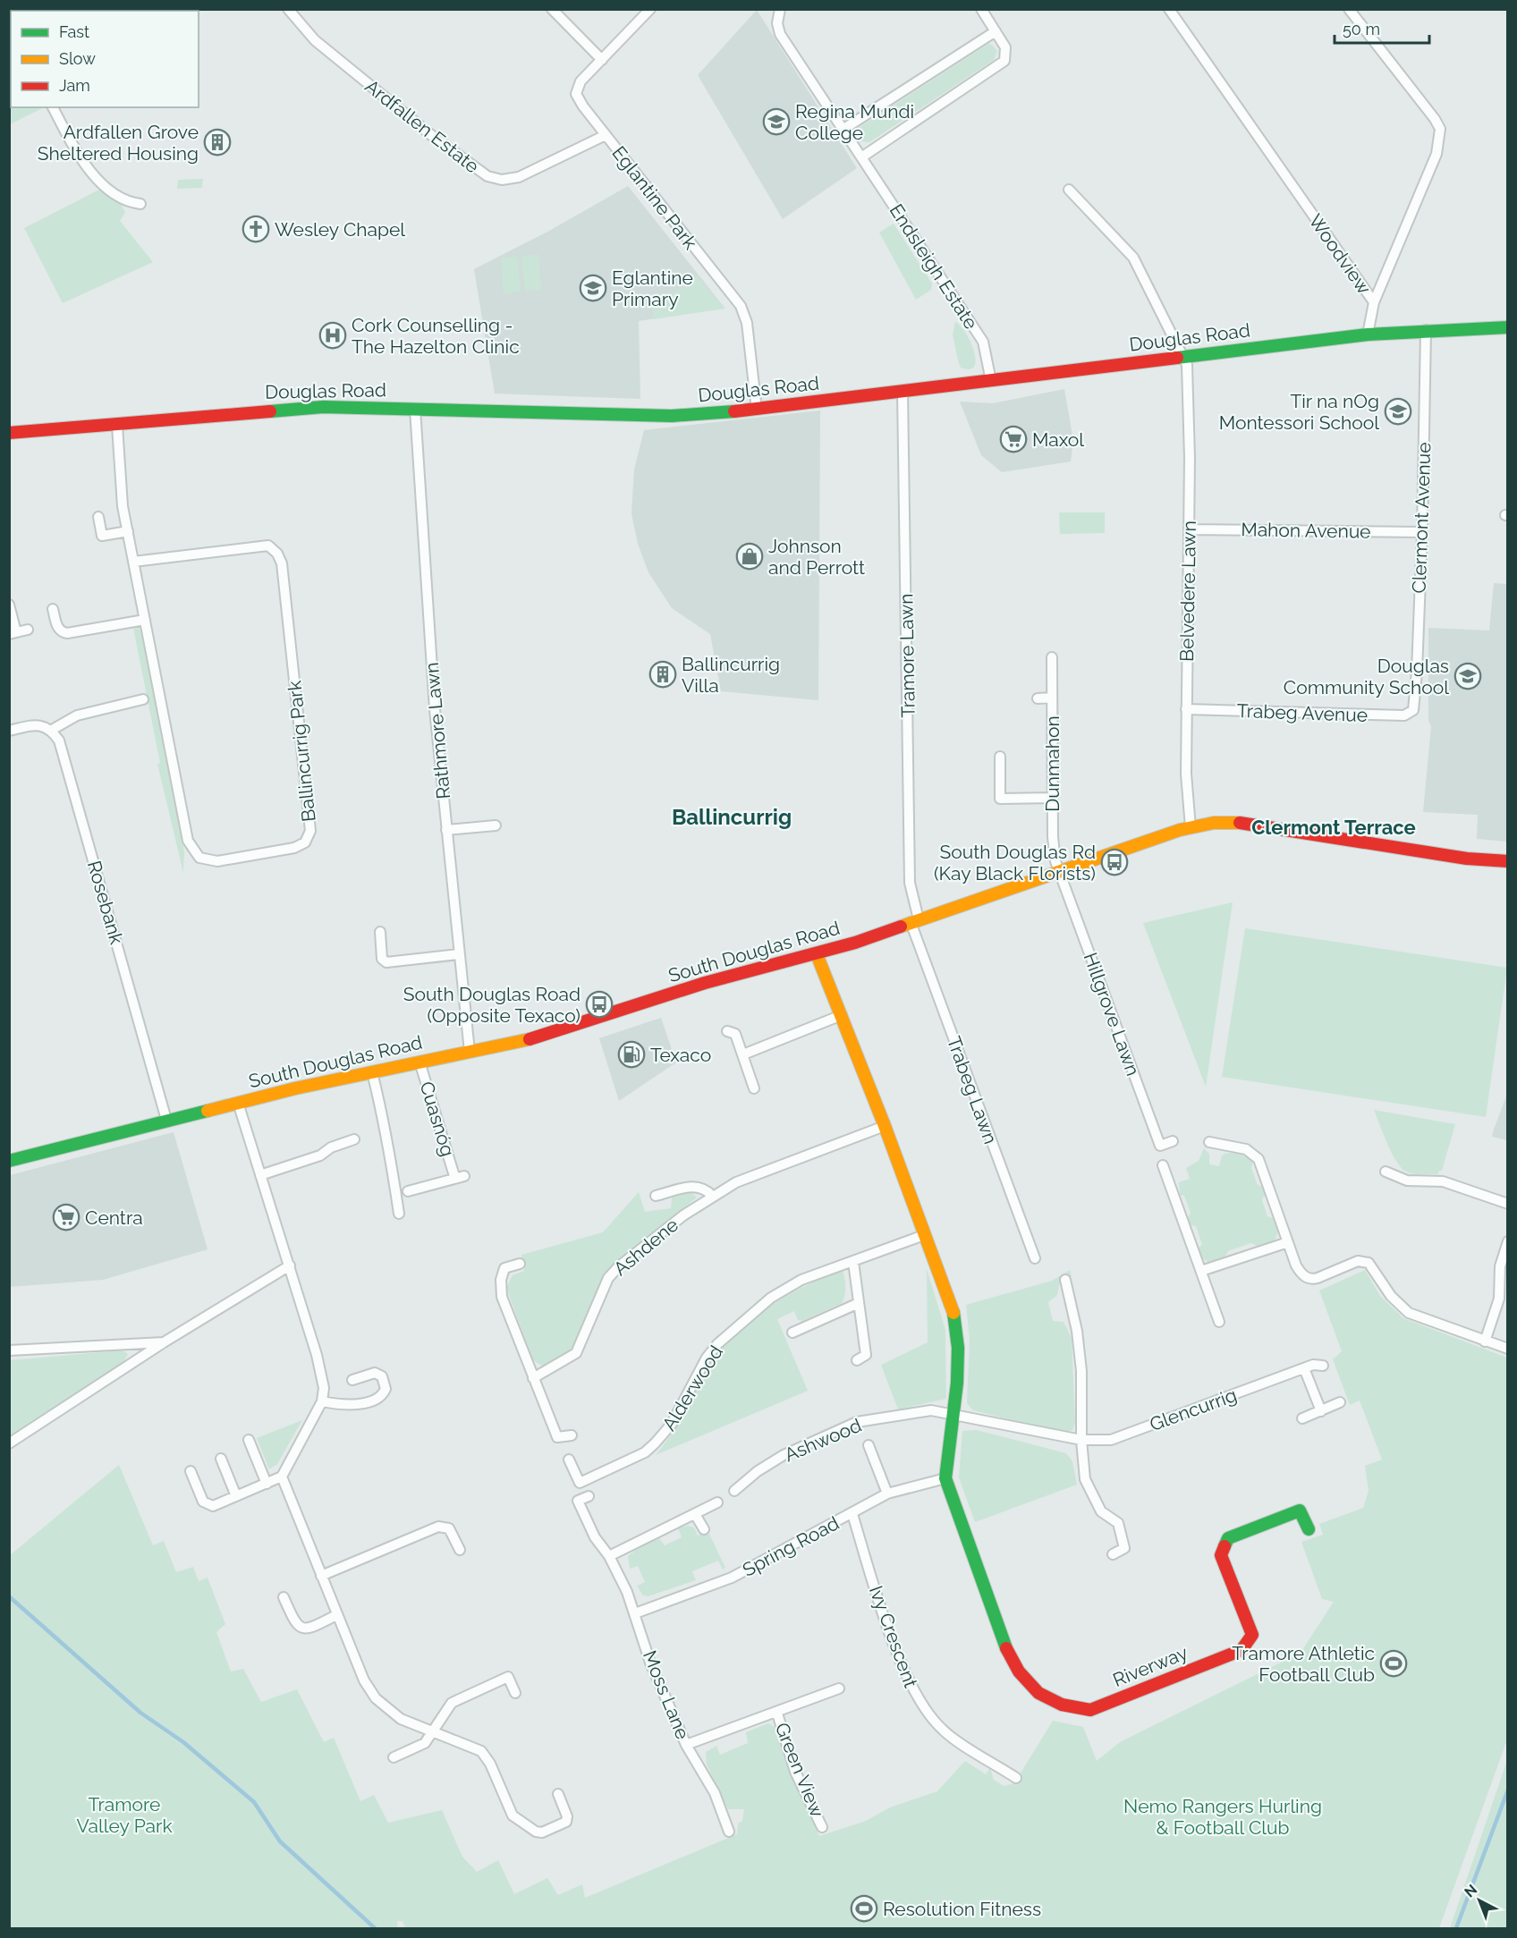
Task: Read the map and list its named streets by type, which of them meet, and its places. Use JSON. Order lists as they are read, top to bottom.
{
  "streets": {
    "main road": ["Douglas Road", "South Douglas Road", "Riverway"],
    "street": [
      "Ardfallen Estate",
      "Eglantine Park",
      "Woodview",
      "Endsleigh Estate",
      "Clermont Avenue",
      "Mahon Avenue",
      "Belvedere Lawn",
      "Tramore Lawn",
      "Trabeg Avenue",
      "Rathmore Lawn",
      "Ballincurrig Park",
      "Dunmahon",
      "Rosebank",
      "Hillgrove Lawn",
      "Trabeg Lawn",
      "Cuasnóg",
      "Ashdene",
      "Alderwood",
      "Glencurrig",
      "Ashwood",
      "Spring Road",
      "Ivy Crescent",
      "Moss Lane",
      "Green View"
    ]
  },
  "crossings": [
    ["Ardfallen Estate", "Eglantine Park"],
    ["Eglantine Park", "Douglas Road"],
    ["Endsleigh Estate", "Douglas Road"],
    ["Douglas Road", "Clermont Avenue"],
    ["Douglas Road", "Belvedere Lawn"],
    ["Douglas Road", "Tramore Lawn"],
    ["Douglas Road", "Rathmore Lawn"],
    ["Douglas Road", "Ballincurrig Park"],
    ["Clermont Avenue", "Mahon Avenue"],
    ["Clermont Avenue", "Trabeg Avenue"],
    ["Mahon Avenue", "Belvedere Lawn"],
    ["Belvedere Lawn", "Trabeg Avenue"],
    ["Belvedere Lawn", "South Douglas Road"],
    ["Tramore Lawn", "South Douglas Road"],
    ["Tramore Lawn", "Trabeg Lawn"],
    ["Rathmore Lawn", "South Douglas Road"],
    ["Dunmahon", "South Douglas Road"],
    ["Dunmahon", "Hillgrove Lawn"],
    ["Rosebank", "South Douglas Road"],
    ["South Douglas Road", "Hillgrove Lawn"],
    ["South Douglas Road", "Trabeg Lawn"],
    ["South Douglas Road", "Cuasnóg"],
    ["Glencurrig", "Ashwood"],
    ["Spring Road", "Ivy Crescent"],
    ["Spring Road", "Riverway"],
    ["Spring Road", "Moss Lane"],
    ["Moss Lane", "Green View"]
  ],
  "districts": ["Ballincurrig", "Clermont Terrace"],
  "parks": ["Tramore Valley Park", "Nemo Rangers Hurling & Football Club"],
  "places": {
    "school or university": [
      "Regina Mundi College",
      "Eglantine Primary",
      "Tir na nOg Montessori School",
      "Douglas Community School"
    ],
    "building": ["Ardfallen Grove Sheltered Housing", "Ballincurrig Villa"],
    "church": ["Wesley Chapel"],
    "hospital": ["Cork Counselling - The Hazelton Clinic"],
    "supermarket": ["Maxol", "Centra"],
    "shop": ["Johnson and Perrott"],
    "bus stop": ["South Douglas Rd (Kay Black Florists)", "South Douglas Road (Opposite Texaco)"],
    "fuel station": ["Texaco"],
    "sports": ["Tramore Athletic Football Club", "Resolution Fitness"]
  },
  "legend": ["Fast", "Slow", "Jam"],
  "scale_bar": "50 m",
  "north": "top left"
}
